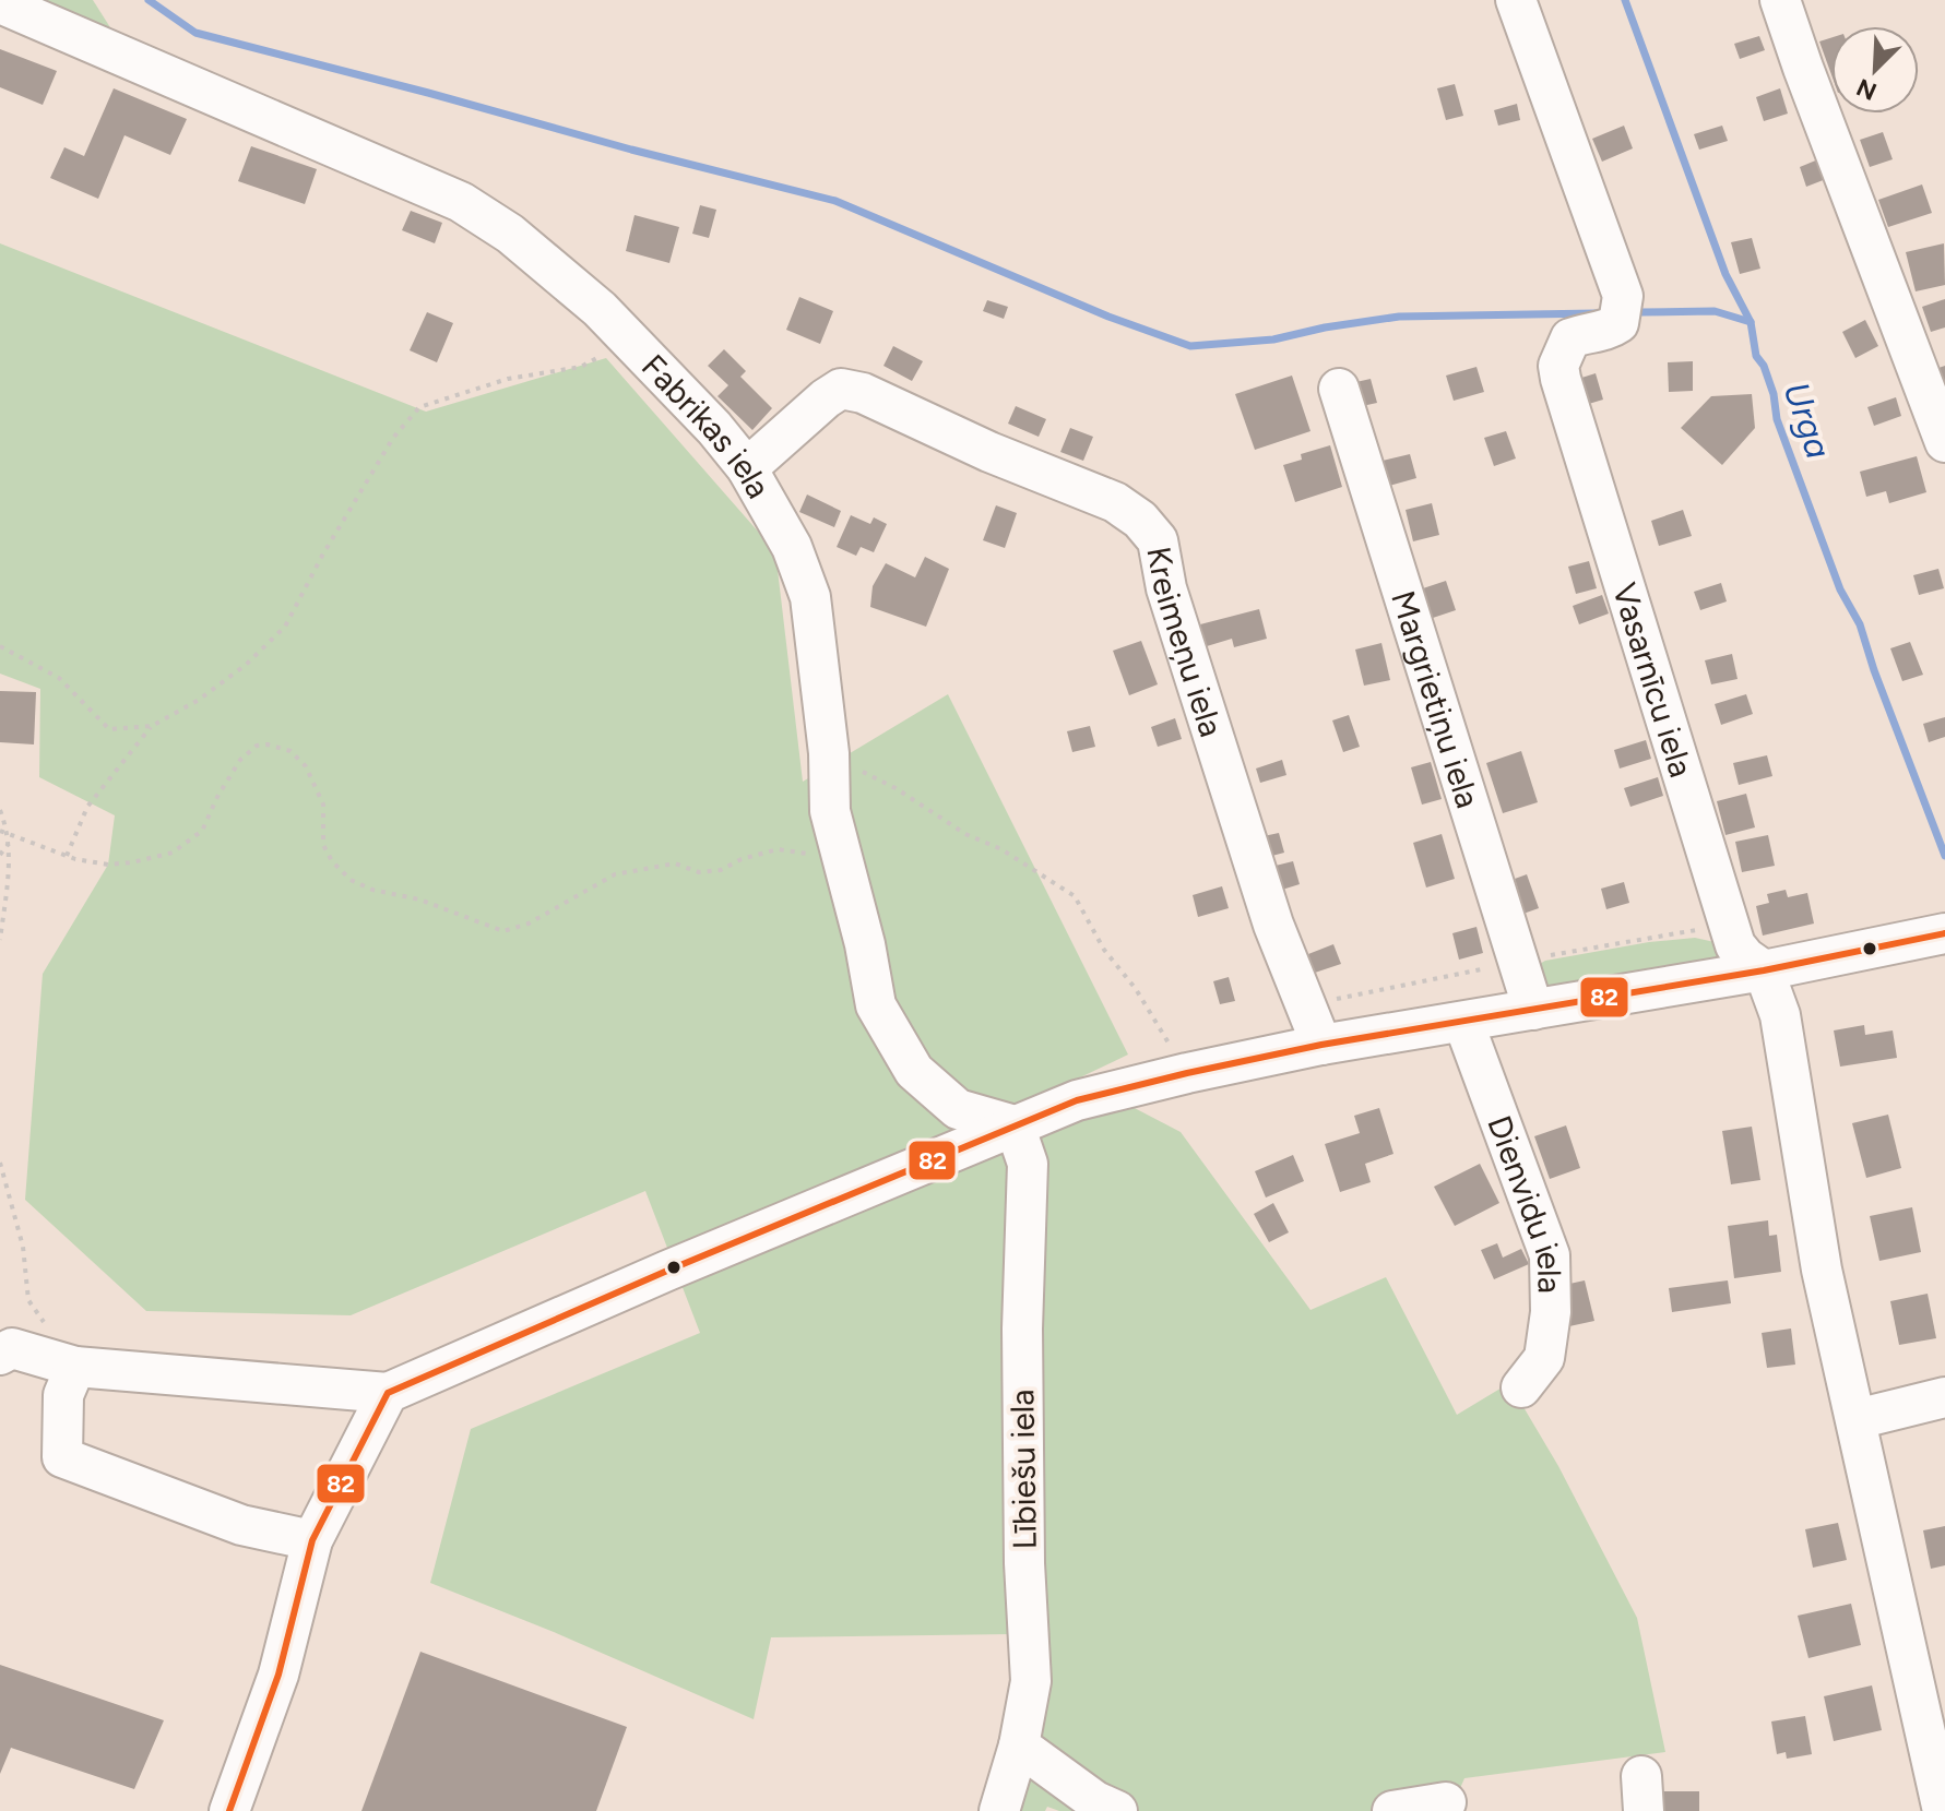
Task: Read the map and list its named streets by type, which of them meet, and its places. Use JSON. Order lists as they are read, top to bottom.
{
  "streets": {
    "street": [
      "Fabrikas iela",
      "Kreimeņu iela",
      "Vasarnīcu iela",
      "Margrietiņu iela",
      "Dienvidu iela",
      "Lībiešu iela"
    ]
  },
  "crossings": [
    ["Fabrikas iela", "Kreimeņu iela"],
    ["Fabrikas iela", "Lībiešu iela"]
  ],
  "water": ["Urga"],
  "lines": ["transit line 82"],
  "north": "bottom left"
}
